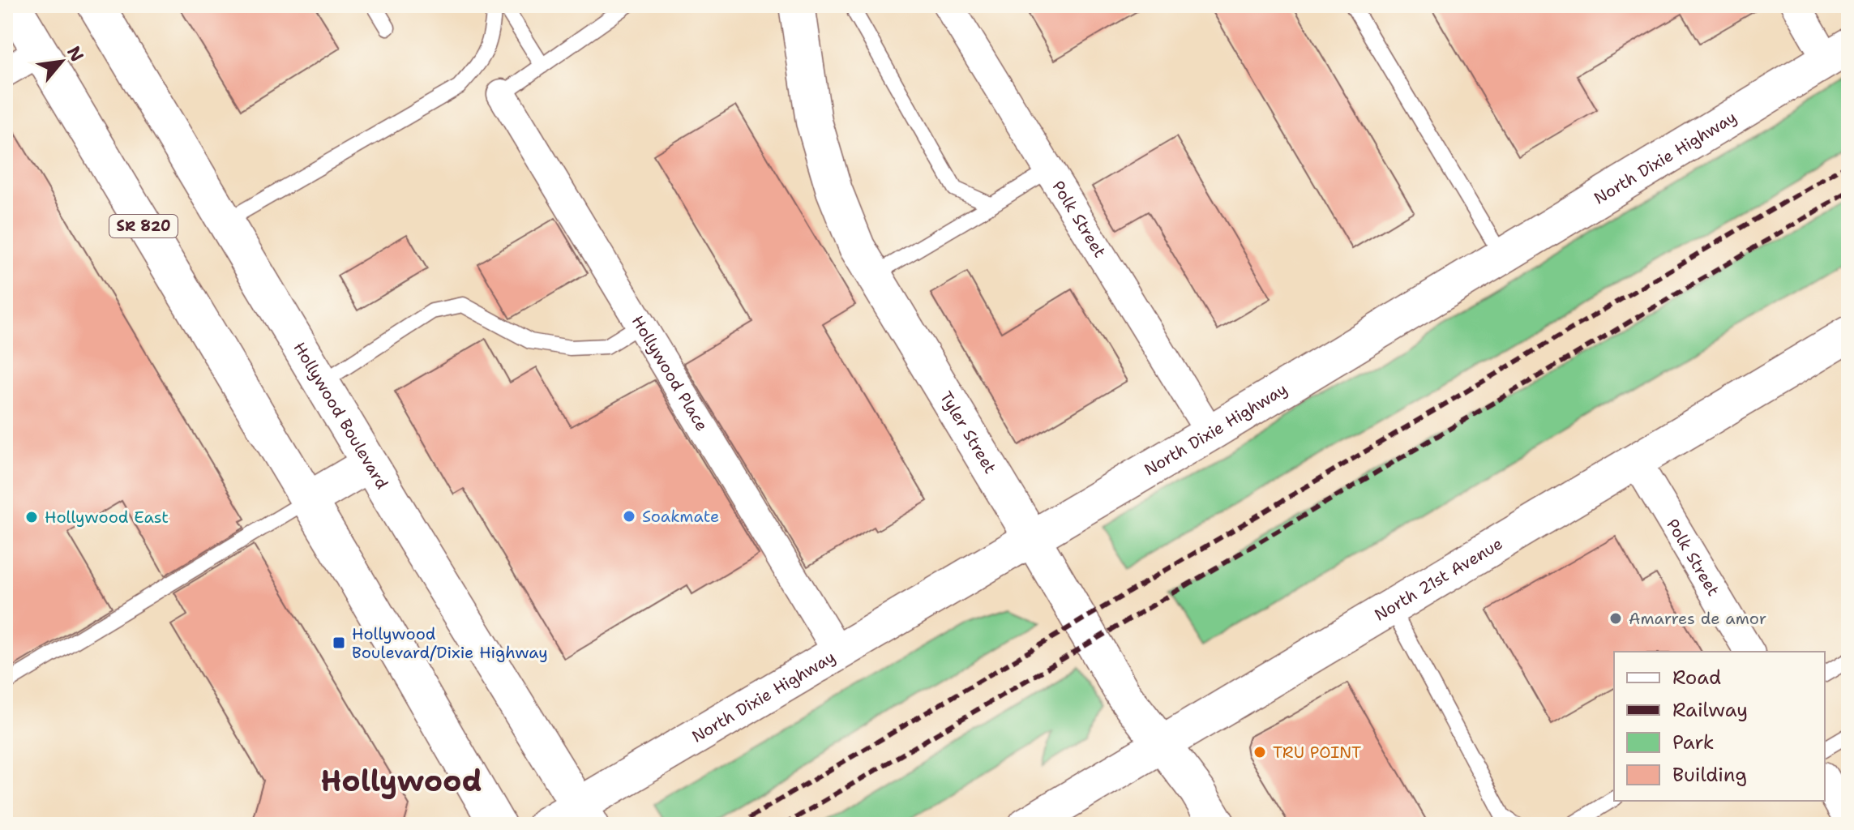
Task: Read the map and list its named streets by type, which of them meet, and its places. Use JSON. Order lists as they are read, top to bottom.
{
  "streets": {
    "main road": [
      "North Dixie Highway",
      "SR 820",
      "Hollywood Boulevard",
      "Tyler Street",
      "North 21st Avenue"
    ],
    "street": ["Polk Street", "Hollywood Place"]
  },
  "crossings": [
    ["North Dixie Highway", "Polk Street"],
    ["North Dixie Highway", "Hollywood Place"],
    ["North Dixie Highway", "Hollywood Boulevard"],
    ["North Dixie Highway", "Tyler Street"],
    ["Polk Street", "North 21st Avenue"],
    ["Tyler Street", "North 21st Avenue"]
  ],
  "districts": ["Hollywood"],
  "places": {
    "other": [
      "Soakmate",
      "Hollywood East",
      "Amarres de amor",
      "TRU POINT"
    ],
    "transit": ["Hollywood Boulevard/Dixie Highway"]
  },
  "legend": [
    "Road",
    "Railway",
    "Park",
    "Building"
  ],
  "north": "top right"
}
